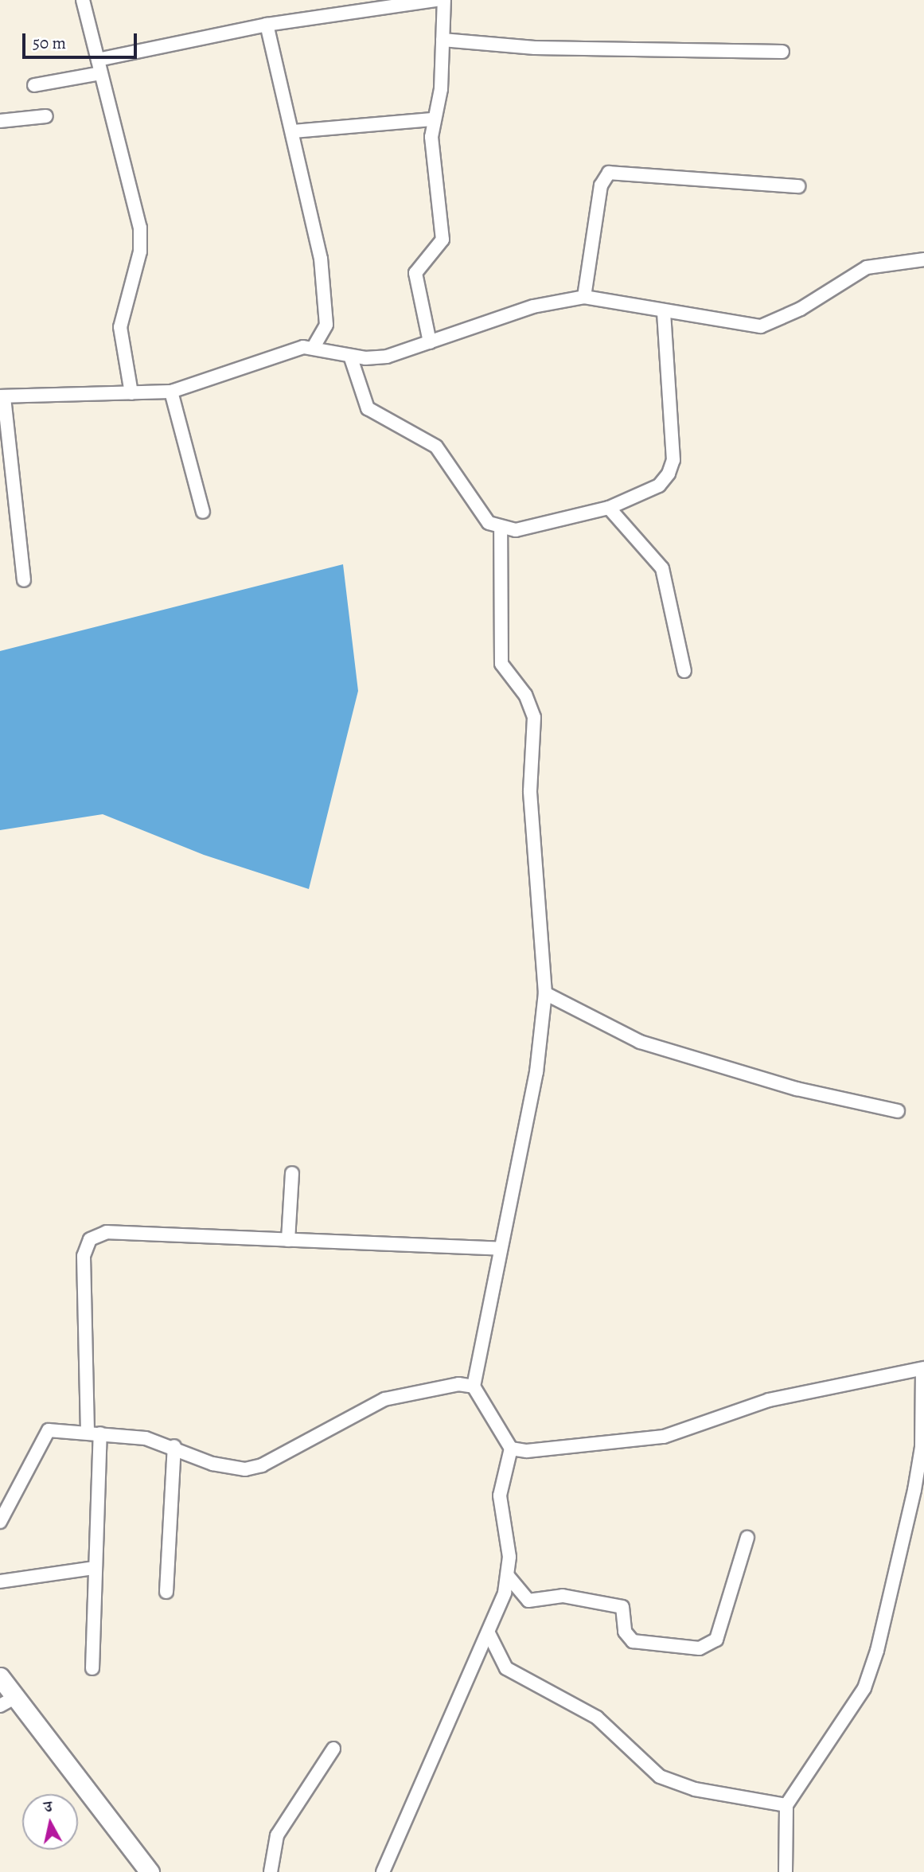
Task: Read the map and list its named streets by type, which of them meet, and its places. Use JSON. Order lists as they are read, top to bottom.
{
  "scale_bar": "50 m",
  "north": "top"
}
